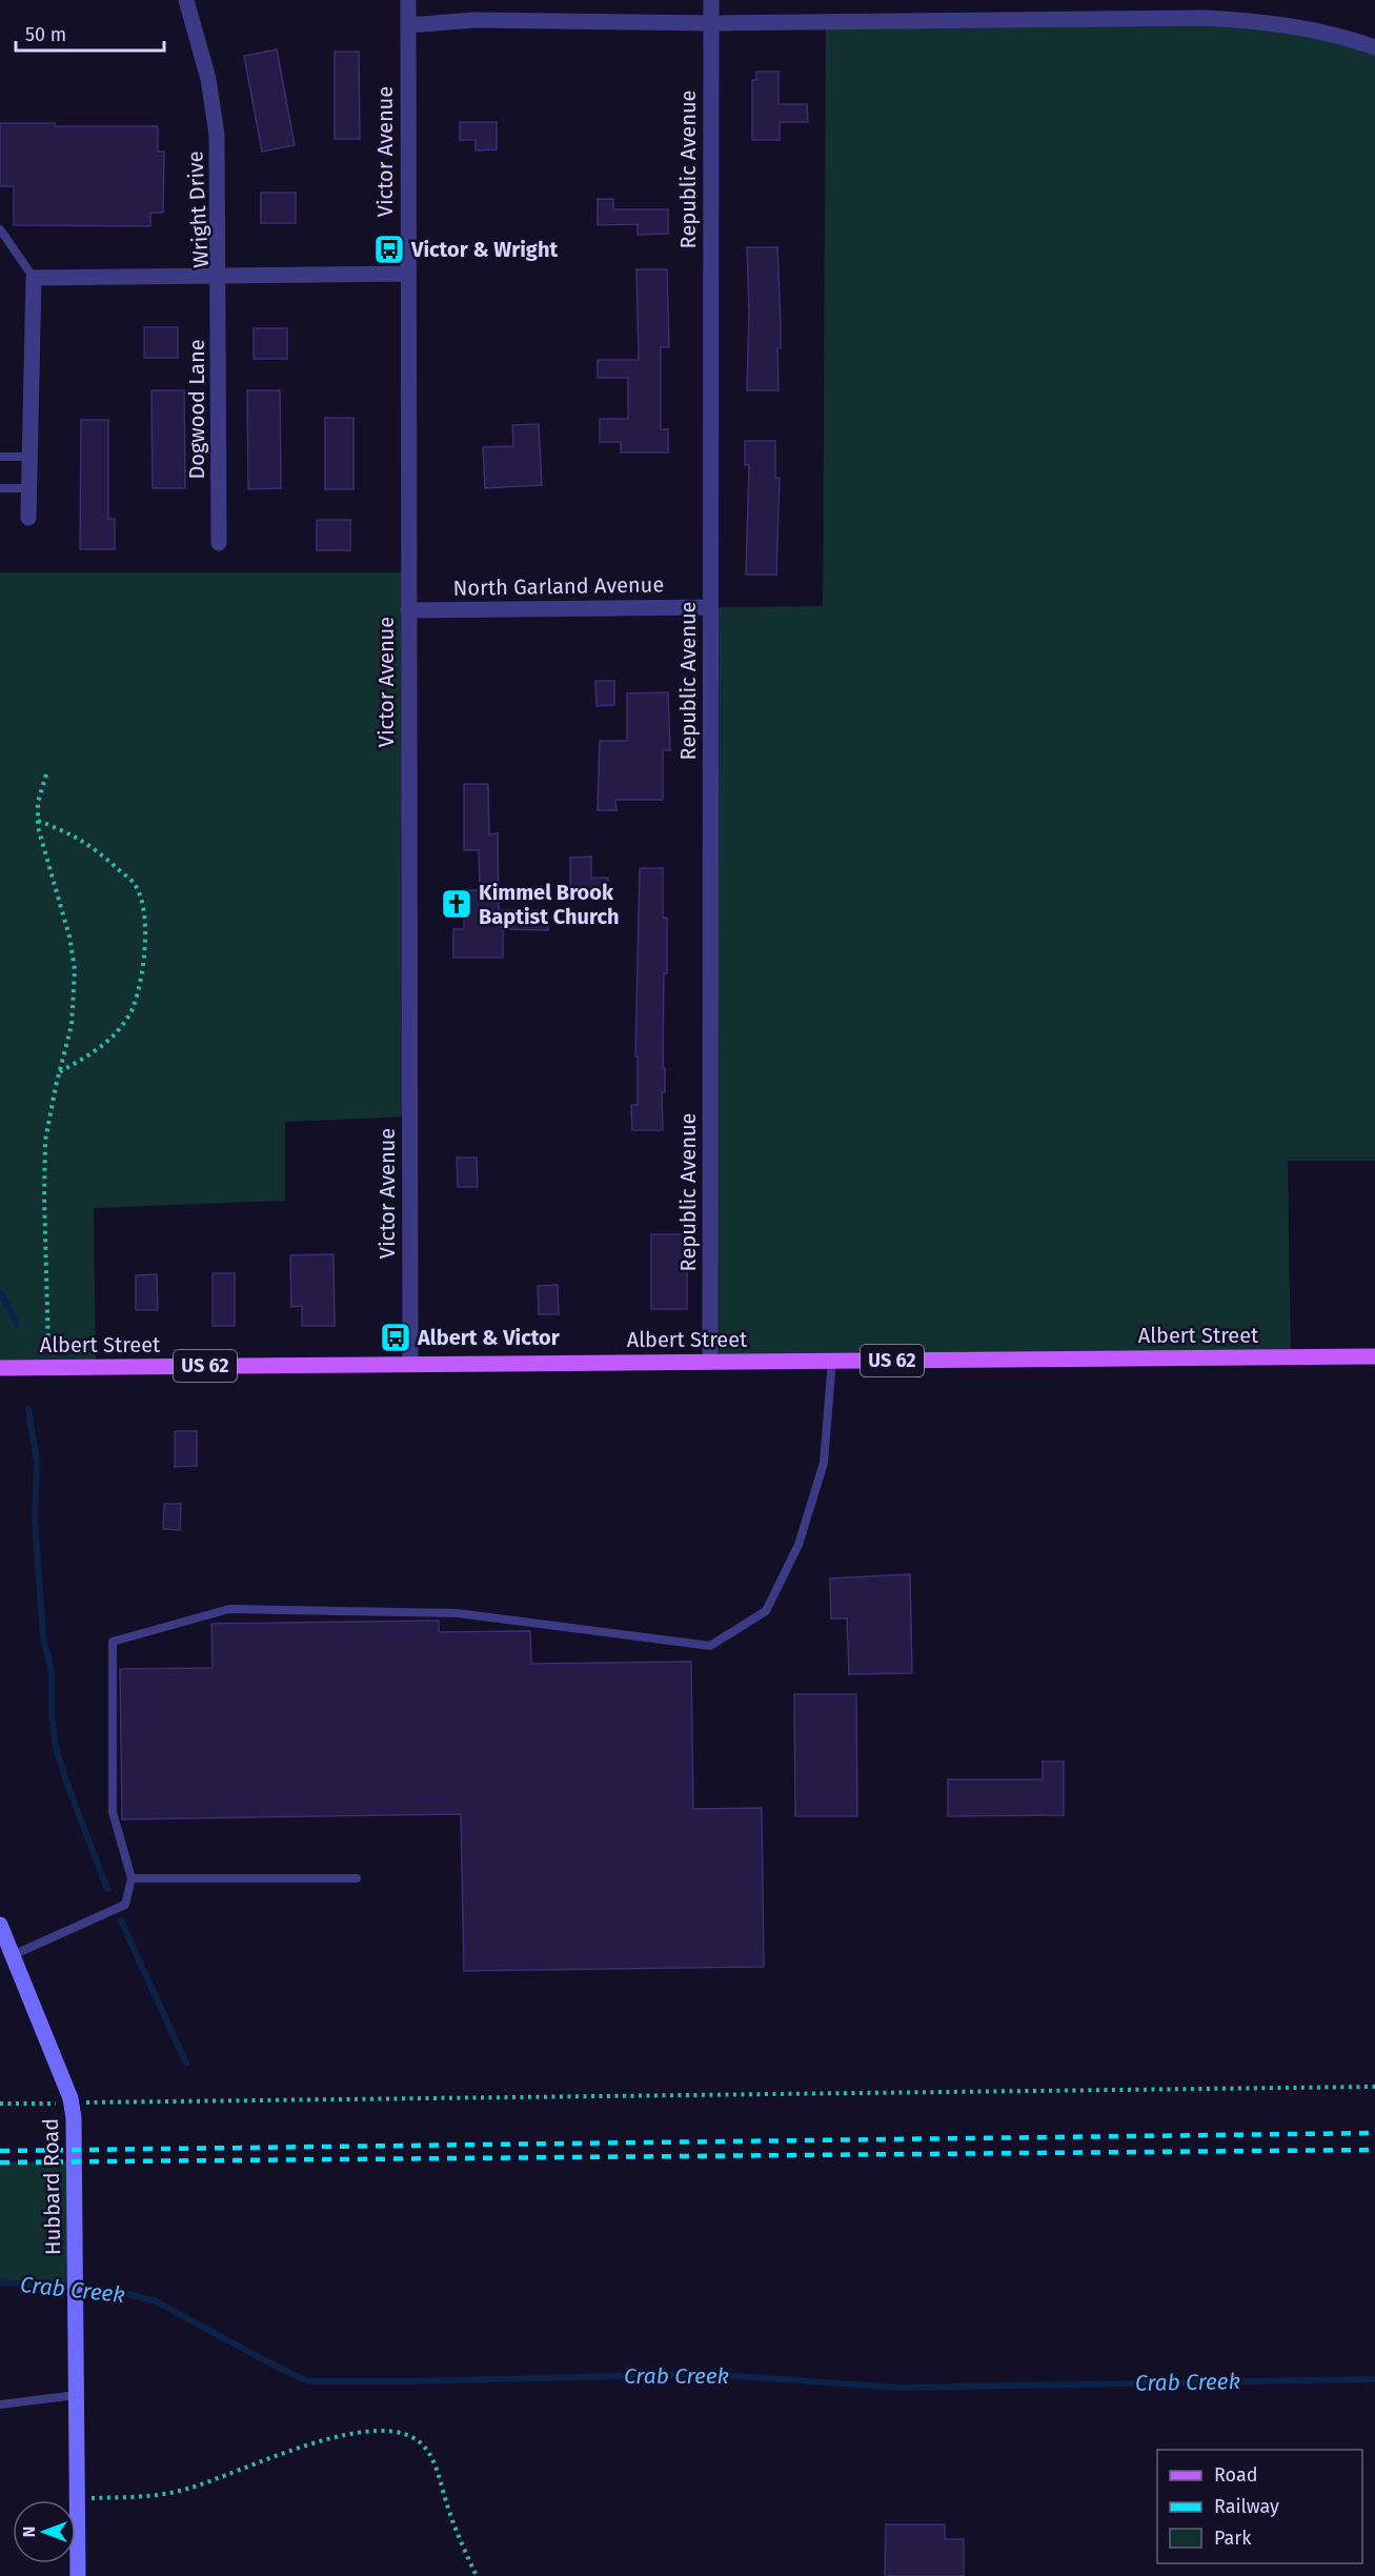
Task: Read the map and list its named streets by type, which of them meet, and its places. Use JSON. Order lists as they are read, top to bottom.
{
  "streets": {
    "main road": ["Albert Street", "US 62"],
    "street": [
      "Victor Avenue",
      "Republic Avenue",
      "Wright Drive",
      "Dogwood Lane",
      "North Garland Avenue",
      "Hubbard Road"
    ]
  },
  "crossings": [
    ["Victor Avenue", "Wright Drive"],
    ["Victor Avenue", "North Garland Avenue"],
    ["Victor Avenue", "Albert Street"],
    ["Republic Avenue", "North Garland Avenue"],
    ["Republic Avenue", "Albert Street"],
    ["Wright Drive", "Dogwood Lane"]
  ],
  "water": ["Crab Creek"],
  "places": {
    "bus stop": ["Victor & Wright", "Albert & Victor"],
    "church": ["Kimmel Brook Baptist Church"]
  },
  "legend": ["Road", "Railway", "Park"],
  "scale_bar": "50 m",
  "north": "left"
}
